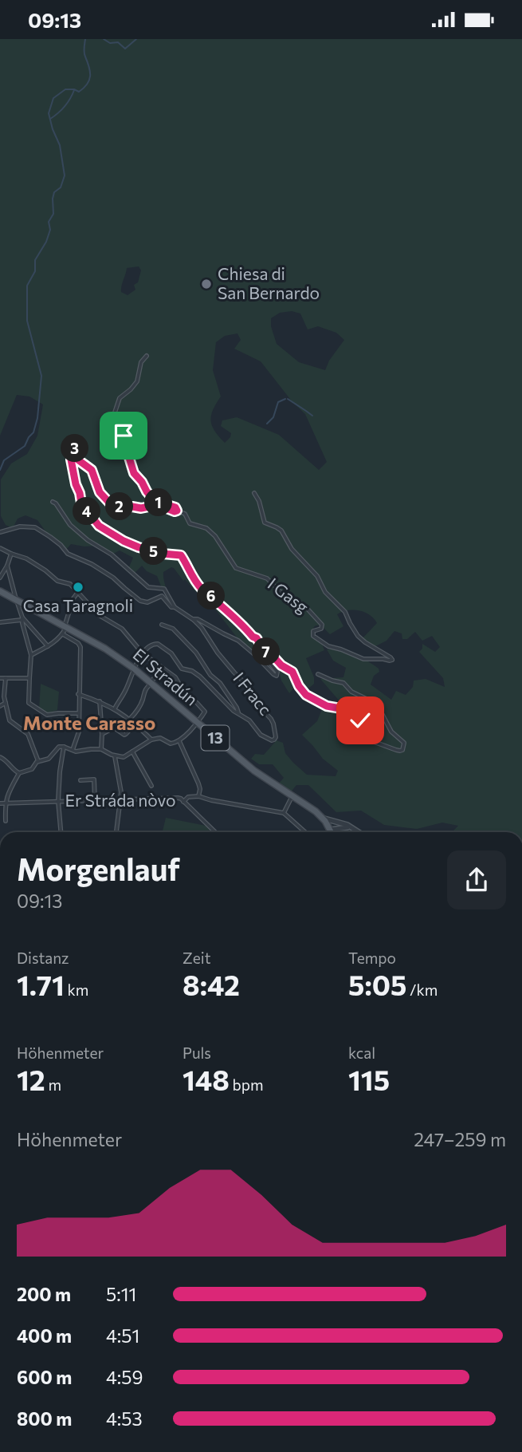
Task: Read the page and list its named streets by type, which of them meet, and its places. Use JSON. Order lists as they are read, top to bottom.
{
  "streets": {
    "main road": ["El Stradún", "13"],
    "street": ["I Gasg", "I Fracc", "Er Stráda nòvo"]
  },
  "crossings": [
    ["El Stradún", "13"]
  ],
  "districts": ["Monte Carasso"],
  "places": ["Chiesa di San Bernardo", "Casa Taragnoli"],
  "page": {
    "status": "09:13",
    "pins": [
      "3",
      "1",
      "2",
      "4",
      "5",
      "6",
      "7"
    ],
    "heading": ["Morgenlauf", "09:13"],
    "stats": [
      ["Distanz", "1.71 km"],
      ["Zeit", "8:42"],
      ["Tempo", "5:05 /km"],
      ["Höhenmeter", "12 m"],
      ["Puls", "148 bpm"],
      ["kcal", "115"]
    ],
    "chart": ["Höhenmeter", "247–259 m"],
    "list": [
      {
        "name": "200 m",
        "note": "5:11"
      },
      {
        "name": "400 m",
        "note": "4:51"
      },
      {
        "name": "600 m",
        "note": "4:59"
      },
      {
        "name": "800 m",
        "note": "4:53"
      }
    ]
  }
}
